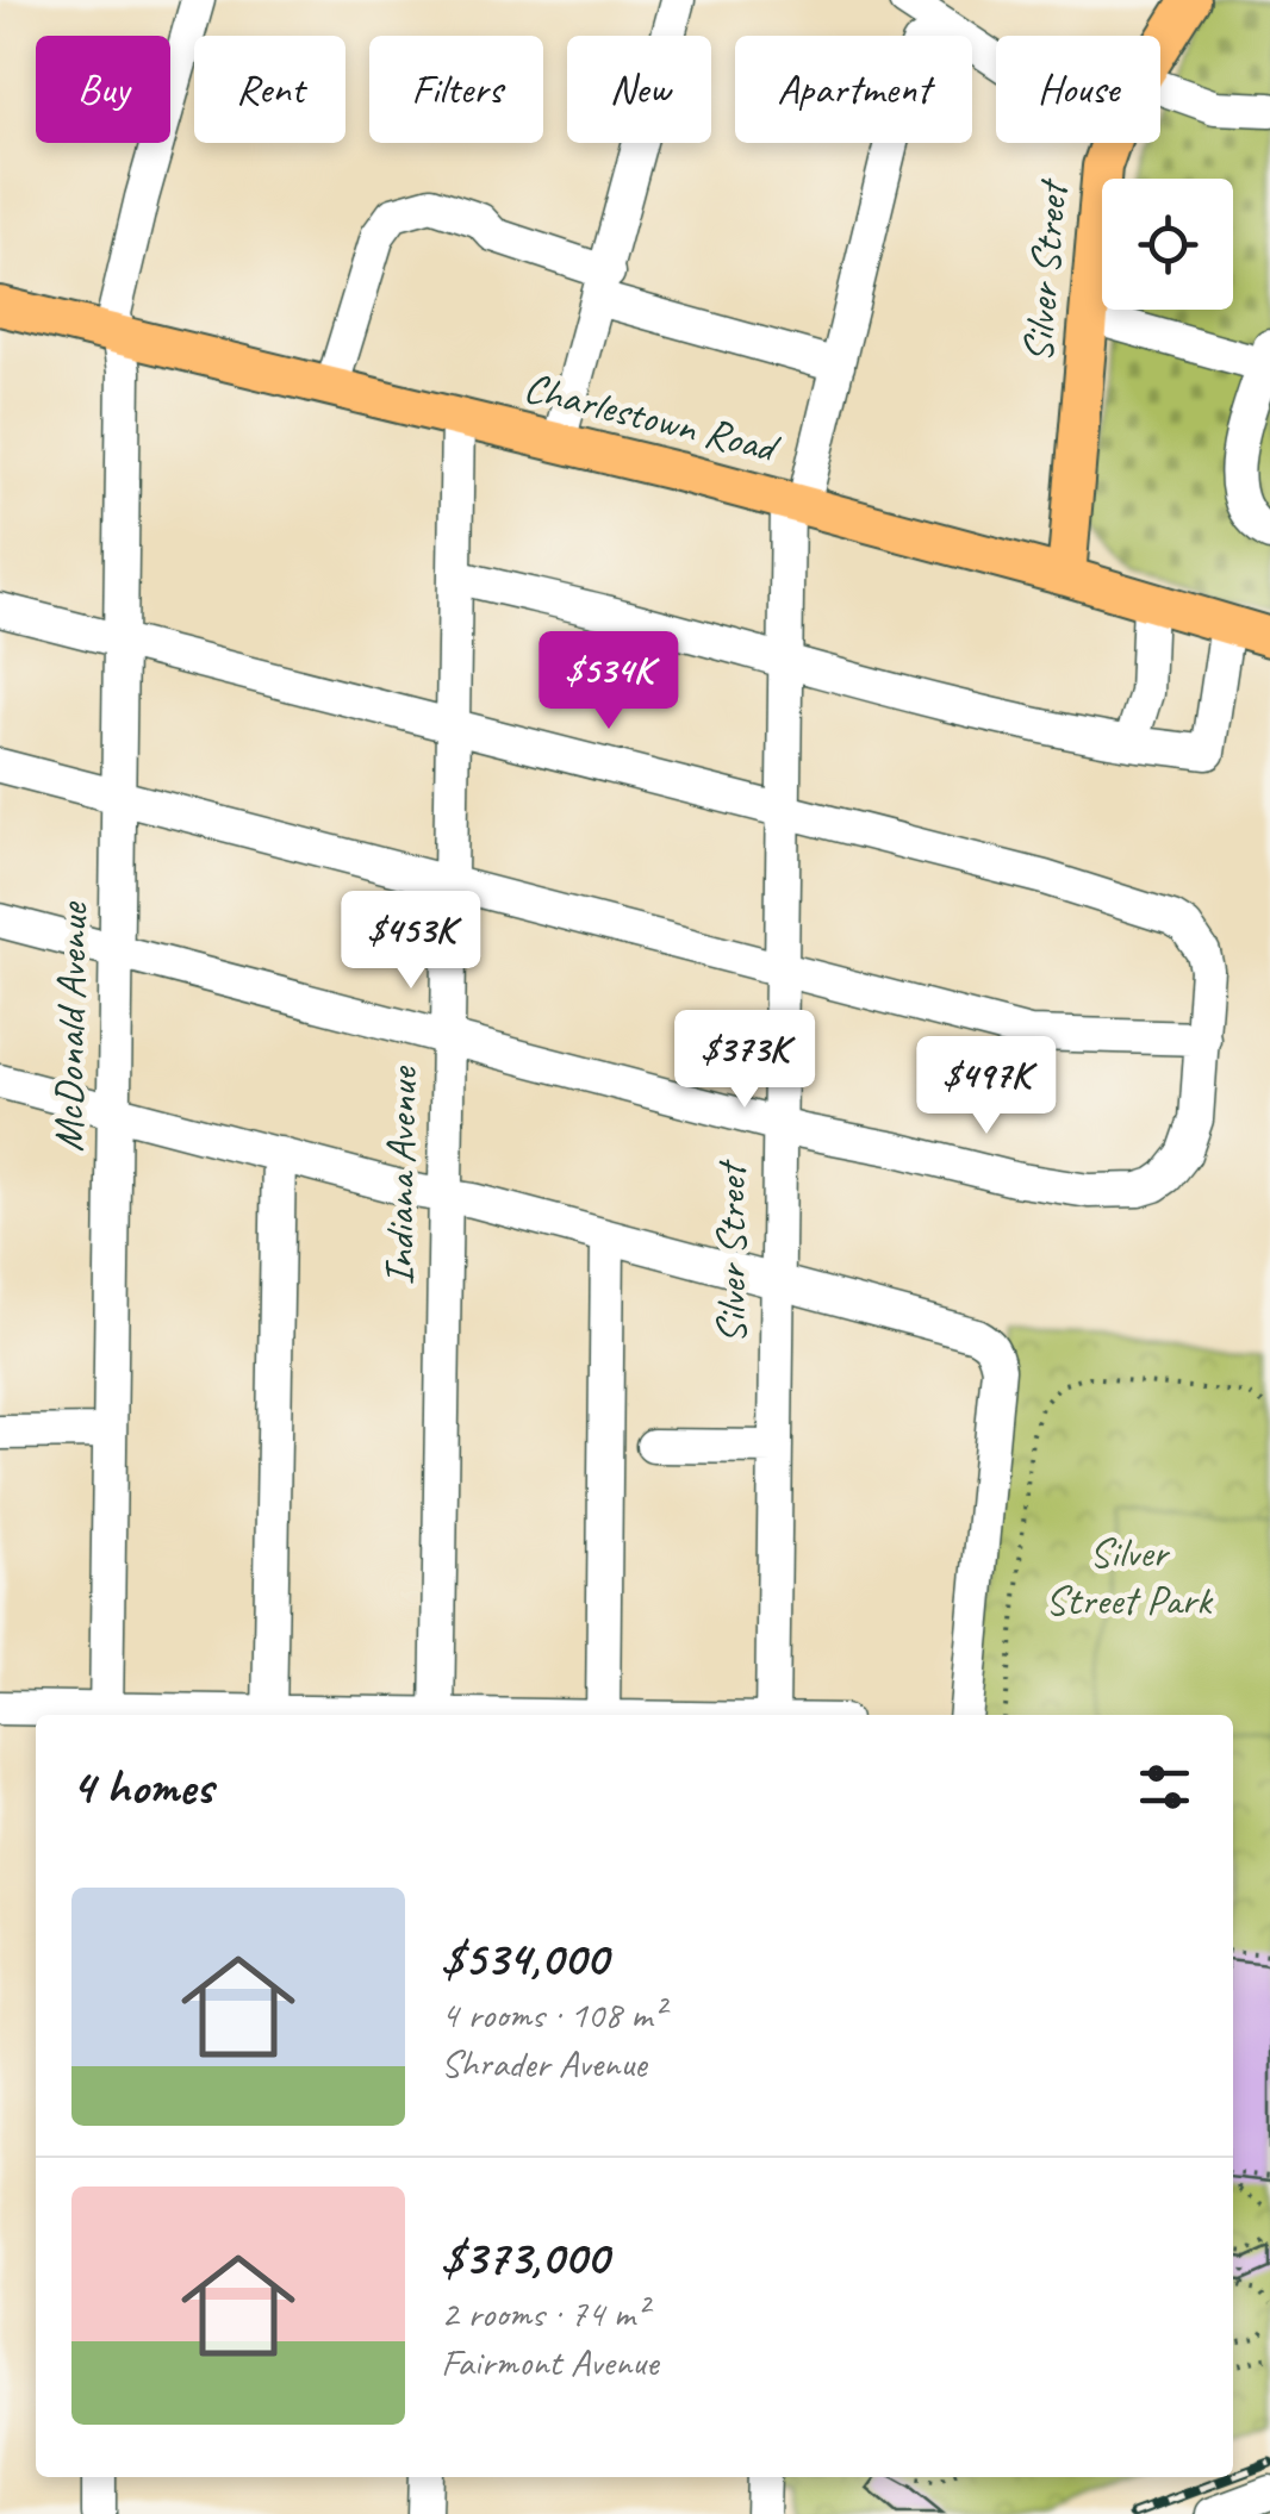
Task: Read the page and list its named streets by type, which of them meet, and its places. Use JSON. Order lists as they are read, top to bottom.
{
  "streets": {
    "main road": ["Silver Street", "Charlestown Road"],
    "street": ["McDonald Avenue", "Indiana Avenue"]
  },
  "crossings": [
    ["Silver Street", "Charlestown Road"],
    ["Charlestown Road", "McDonald Avenue"],
    ["Charlestown Road", "Indiana Avenue"]
  ],
  "parks": ["Silver Street Park"],
  "page": {
    "chip": [
      "Buy",
      "Rent",
      "Filters",
      "New",
      "Apartment",
      "House"
    ],
    "price": [
      "$534K",
      "$453K",
      "$373K",
      "$497K"
    ],
    "heading": "4 homes",
    "list": [
      {
        "name": "$534,000",
        "note": "4 rooms · 108 m² · Shrader Avenue"
      },
      {
        "name": "$373,000",
        "note": "2 rooms · 74 m² · Fairmont Avenue"
      }
    ]
  }
}
